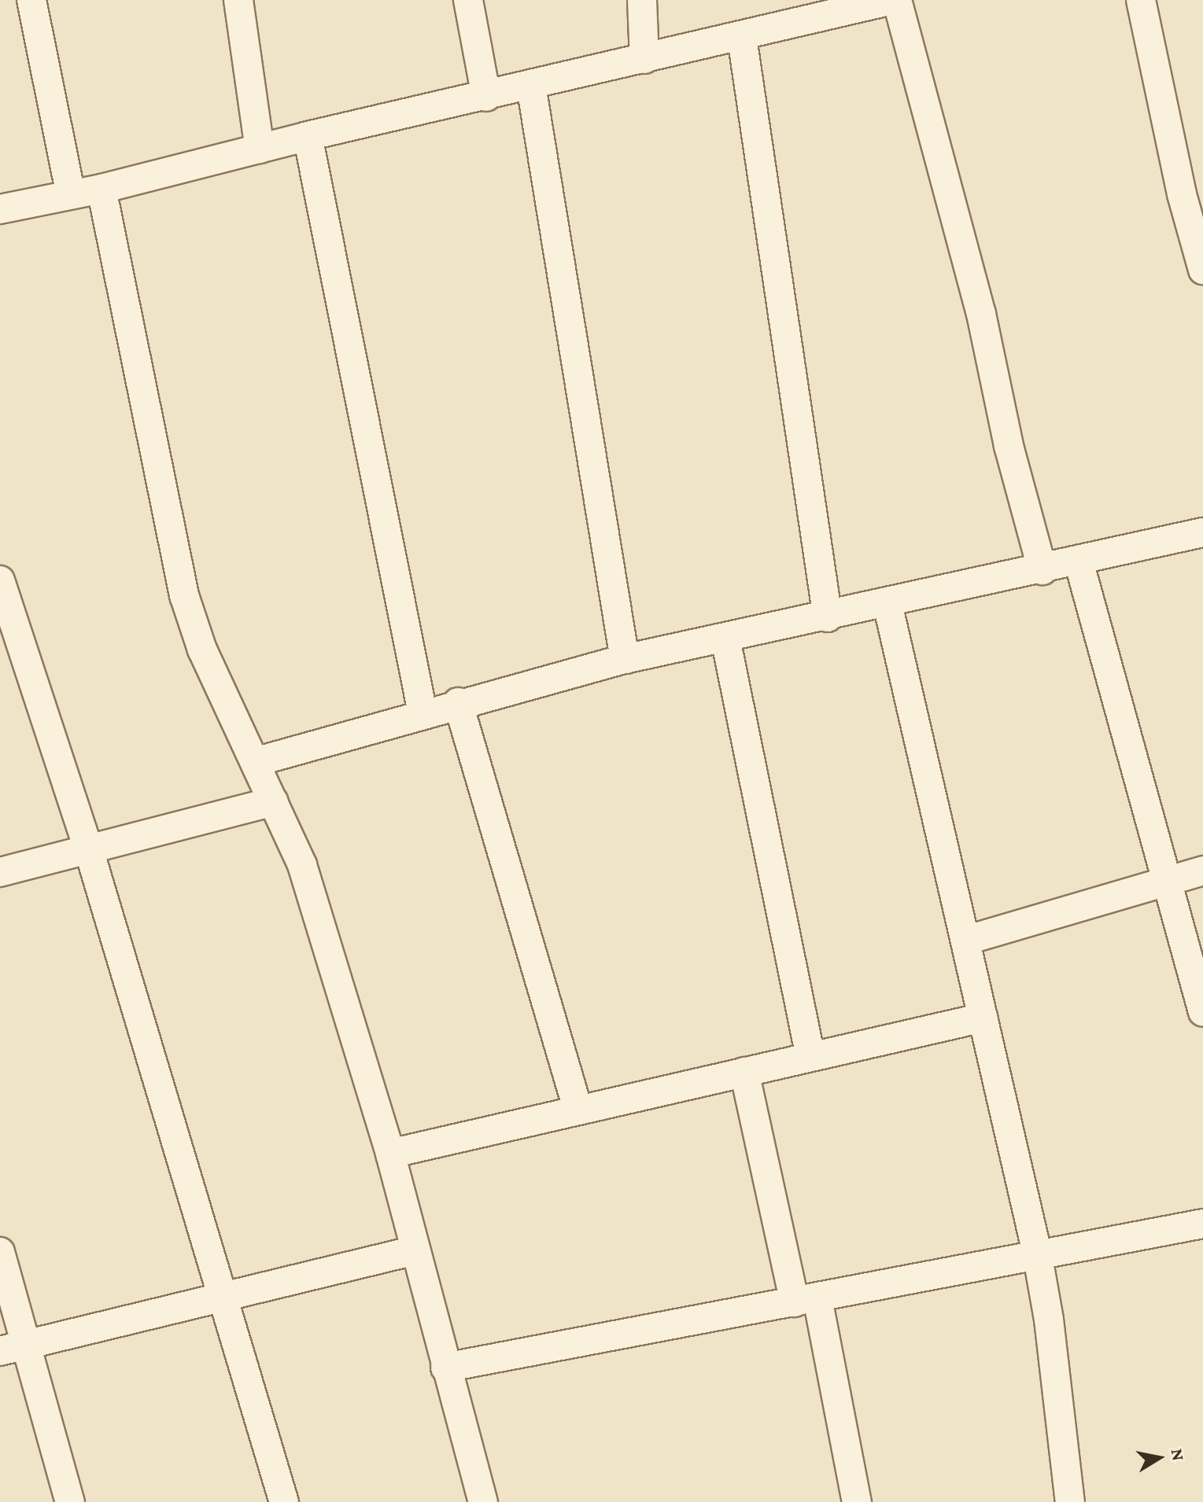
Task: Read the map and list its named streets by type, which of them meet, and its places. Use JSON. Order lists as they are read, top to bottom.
{
  "north": "right"
}
